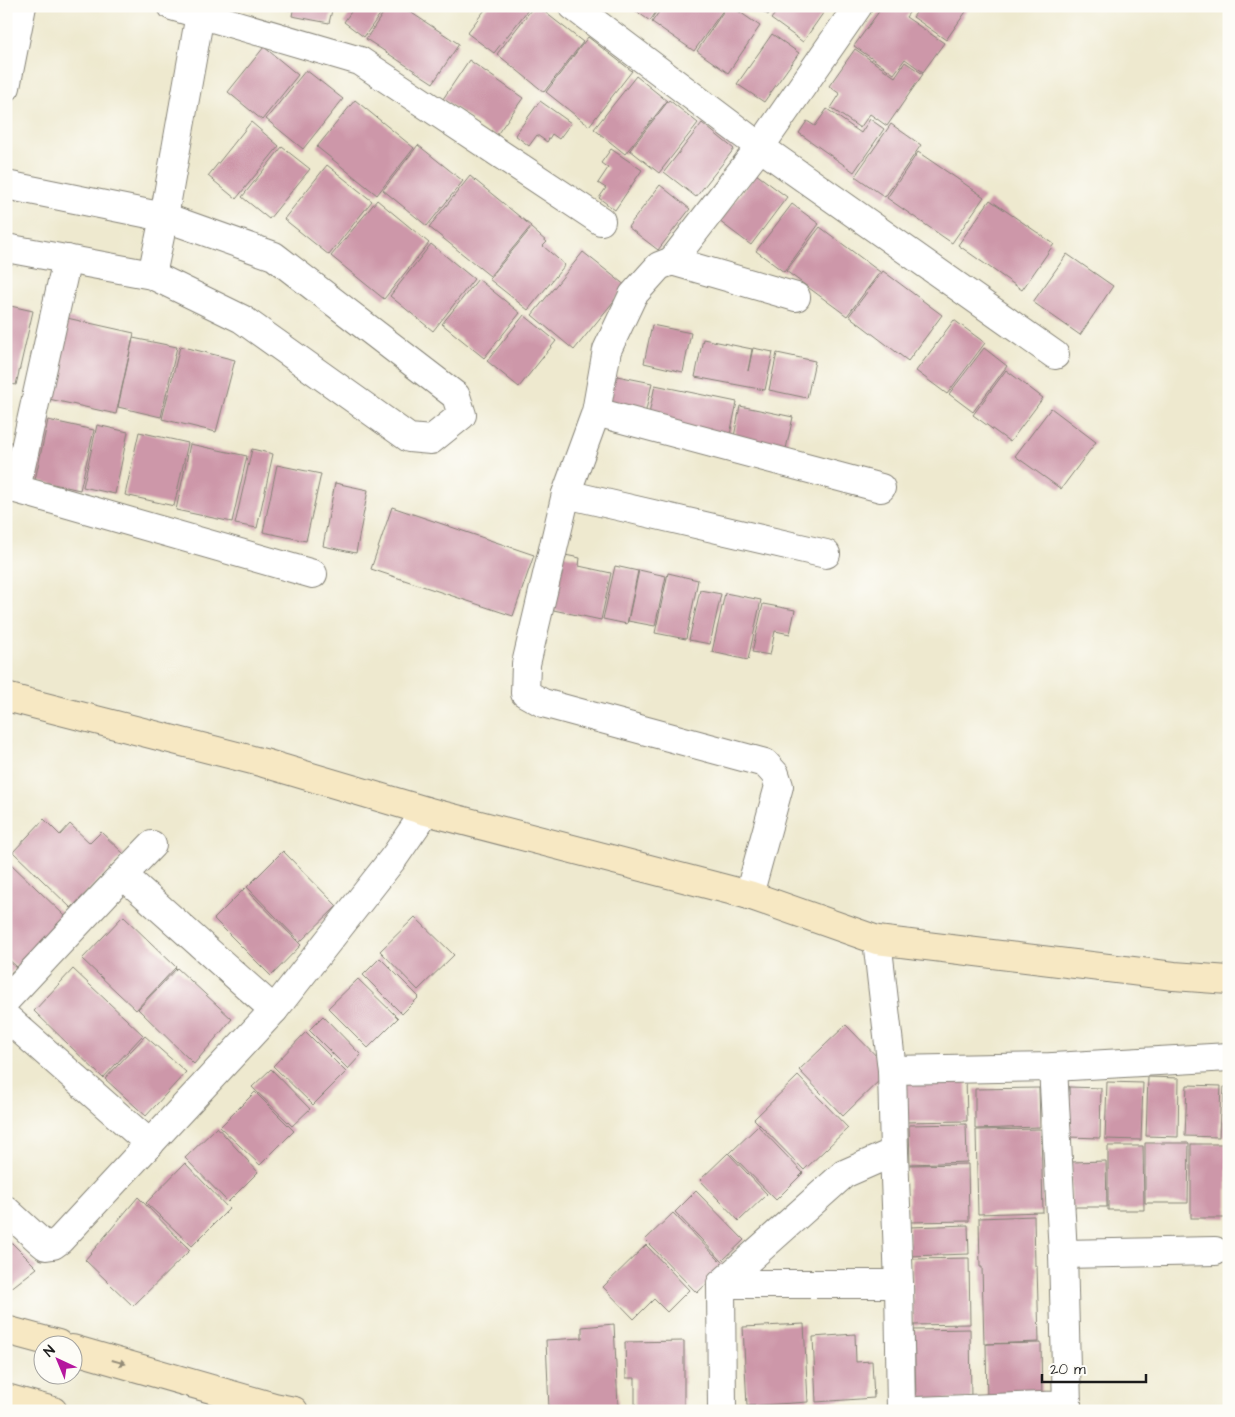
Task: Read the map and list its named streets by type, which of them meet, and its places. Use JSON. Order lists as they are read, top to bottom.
{
  "scale_bar": "20 m",
  "north": "top left"
}
